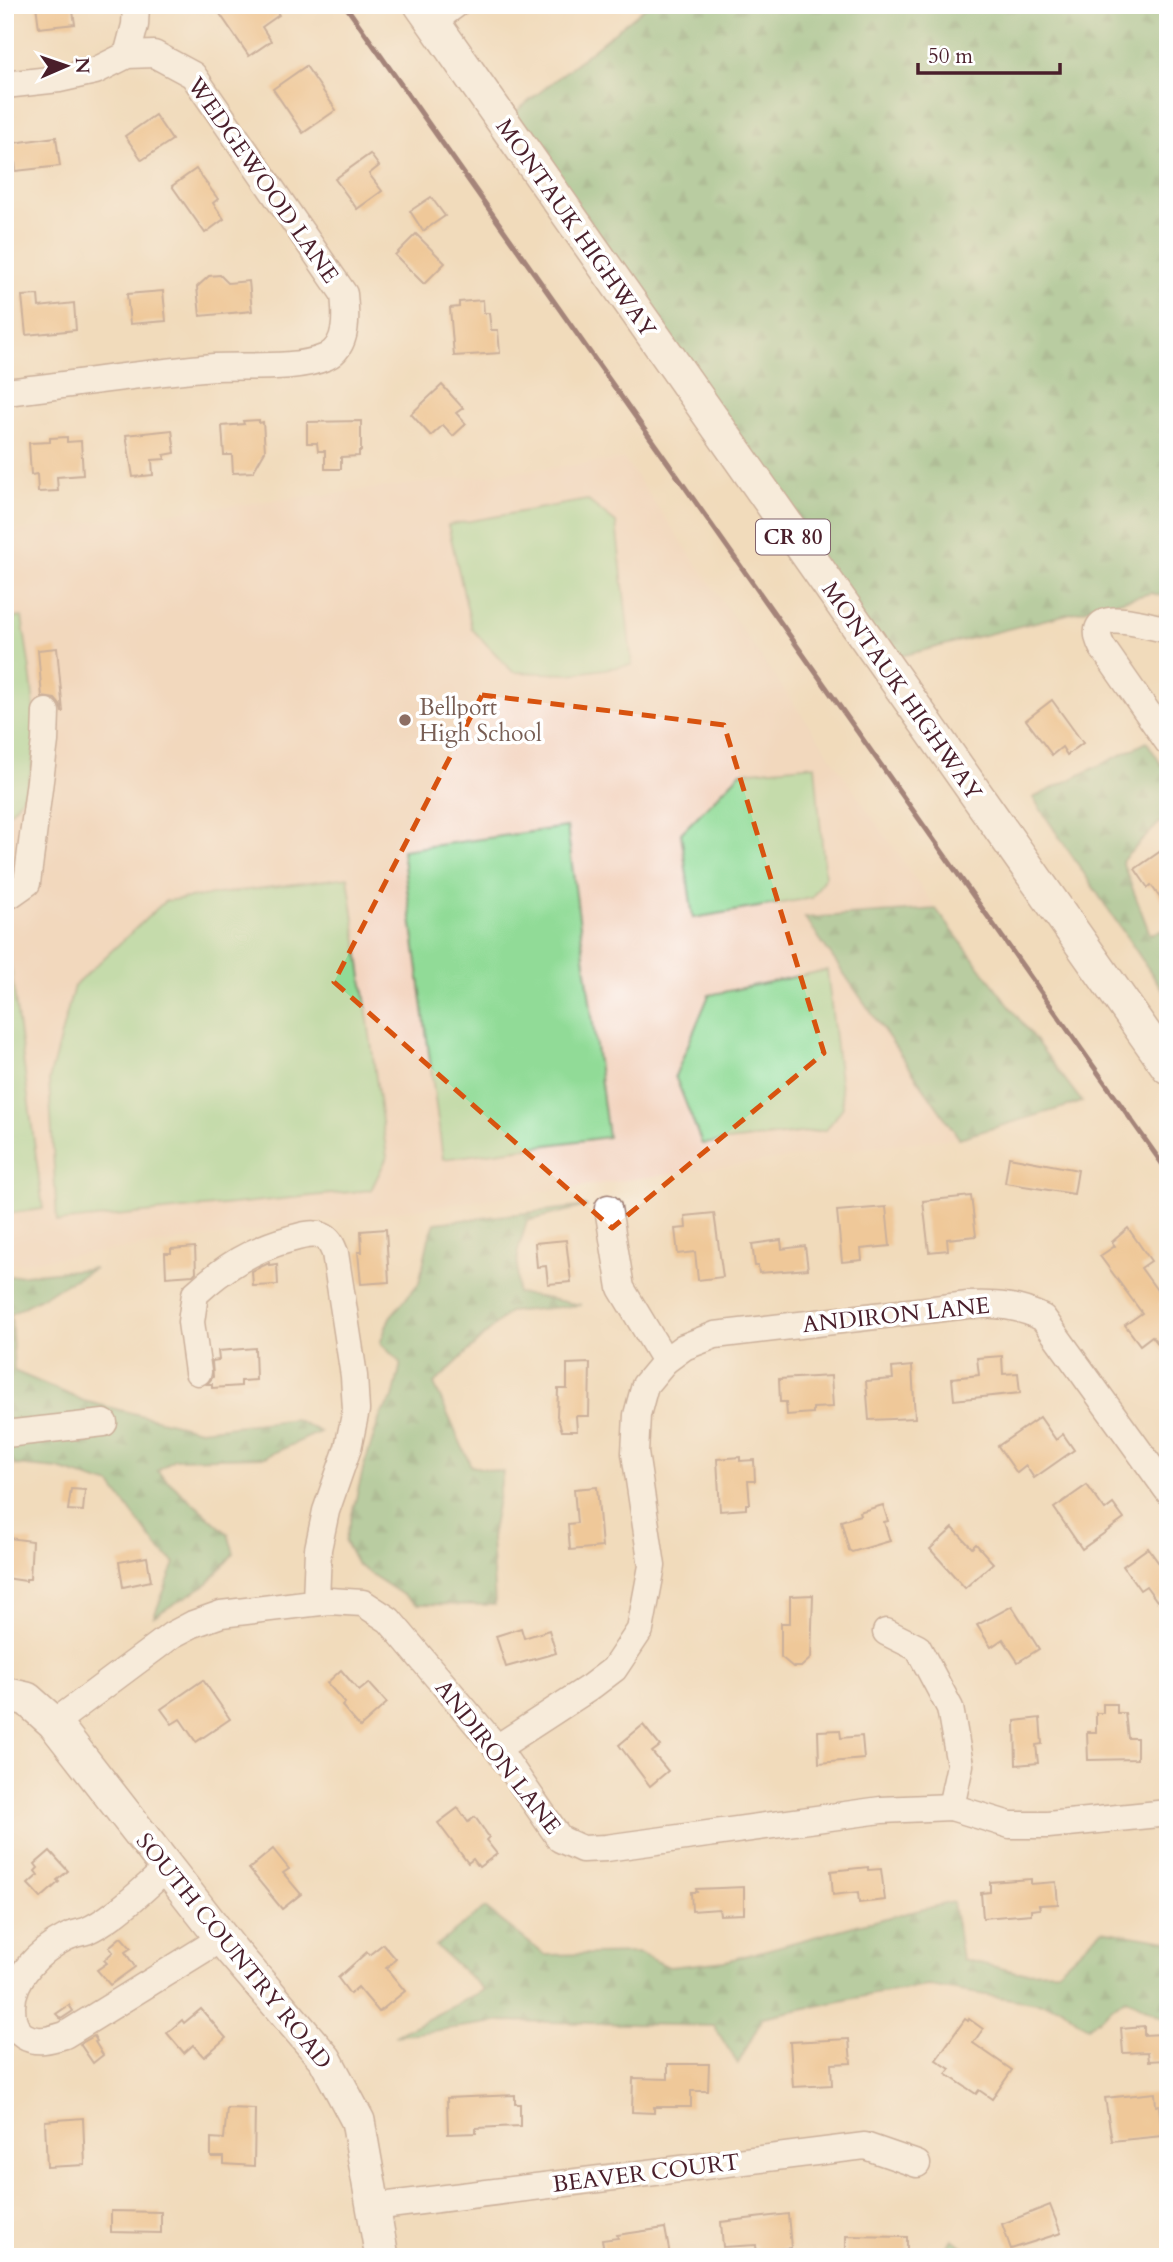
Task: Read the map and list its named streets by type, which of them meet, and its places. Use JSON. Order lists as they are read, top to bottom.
{
  "streets": {
    "main road": ["MONTAUK HIGHWAY", "CR 80", "SOUTH COUNTRY ROAD"],
    "street": ["WEDGEWOOD LANE", "ANDIRON LANE", "BEAVER COURT"]
  },
  "crossings": [
    ["ANDIRON LANE", "SOUTH COUNTRY ROAD"],
    ["SOUTH COUNTRY ROAD", "BEAVER COURT"]
  ],
  "places": ["Bellport High School"],
  "scale_bar": "50 m",
  "north": "right"
}
